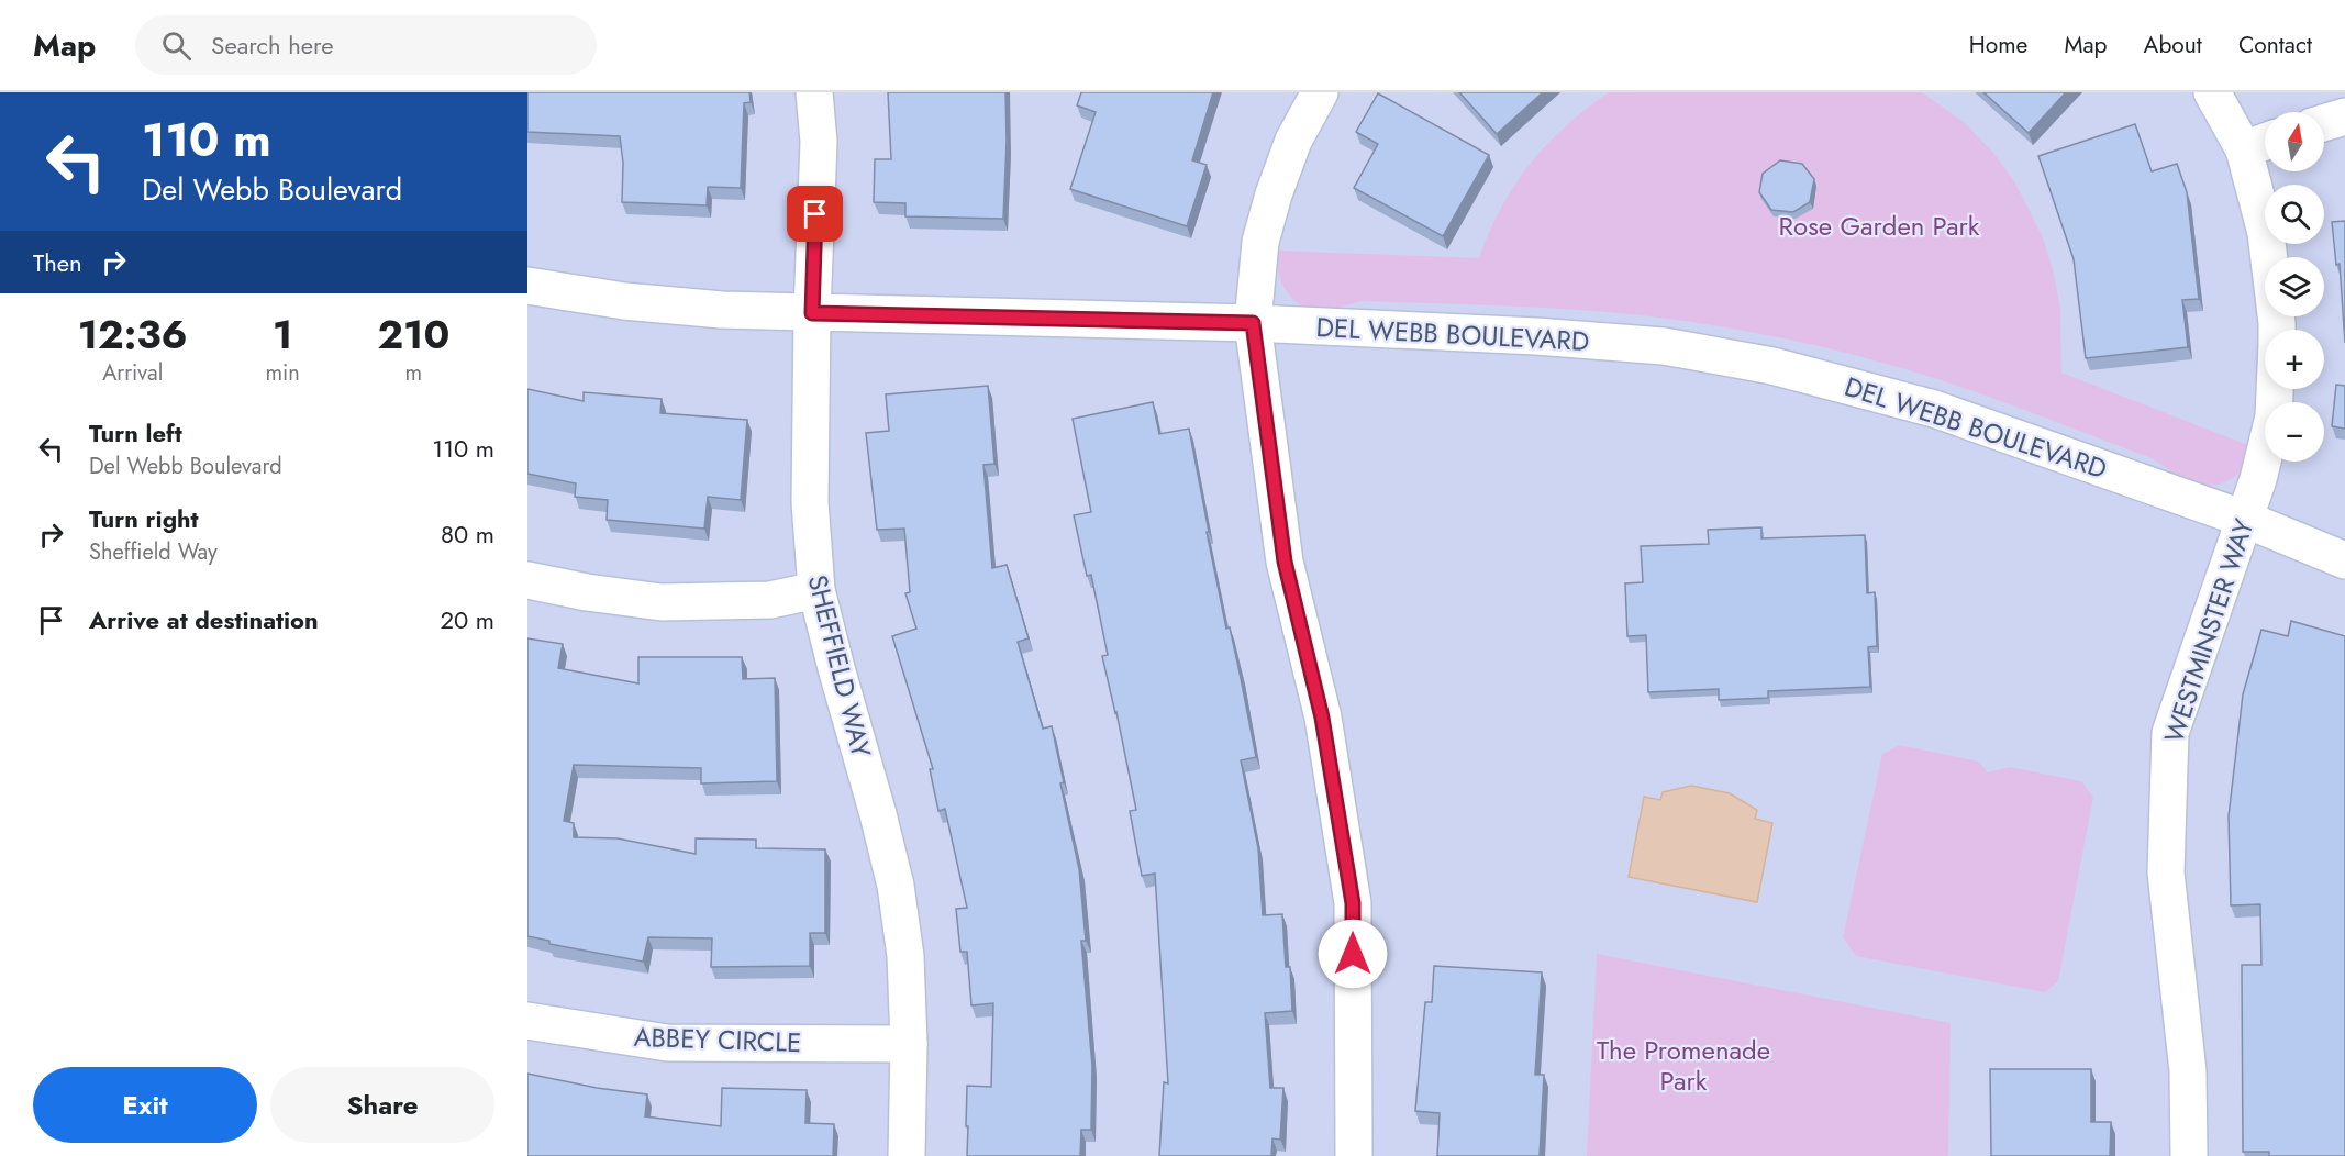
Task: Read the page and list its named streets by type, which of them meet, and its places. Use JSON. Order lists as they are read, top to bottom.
{
  "streets": {
    "street": [
      "DEL WEBB BOULEVARD",
      "WESTMINSTER WAY",
      "SHEFFIELD WAY",
      "ABBEY CIRCLE"
    ]
  },
  "crossings": [
    ["DEL WEBB BOULEVARD", "WESTMINSTER WAY"],
    ["DEL WEBB BOULEVARD", "SHEFFIELD WAY"],
    ["SHEFFIELD WAY", "ABBEY CIRCLE"]
  ],
  "parks": ["Rose Garden Park", "The Promenade Park"],
  "north": "top",
  "page": {
    "header": "Map",
    "search": "Search here",
    "nav": [
      "Home",
      "Map",
      "About",
      "Contact"
    ],
    "turn": ["110 m", "Del Webb Boulevard"],
    "map_buttons": ["+", "−"],
    "then": "Then",
    "eta": [
      "12:36",
      "Arrival",
      "1",
      "min",
      "210",
      "m"
    ],
    "list": [
      {
        "name": "Turn left",
        "note": "Del Webb Boulevard",
        "value": "110 m"
      },
      {
        "name": "Turn right",
        "note": "Sheffield Way",
        "value": "80 m"
      },
      {
        "name": "Arrive at destination",
        "value": "20 m"
      }
    ],
    "buttons": ["Exit", "Share"]
  }
}
